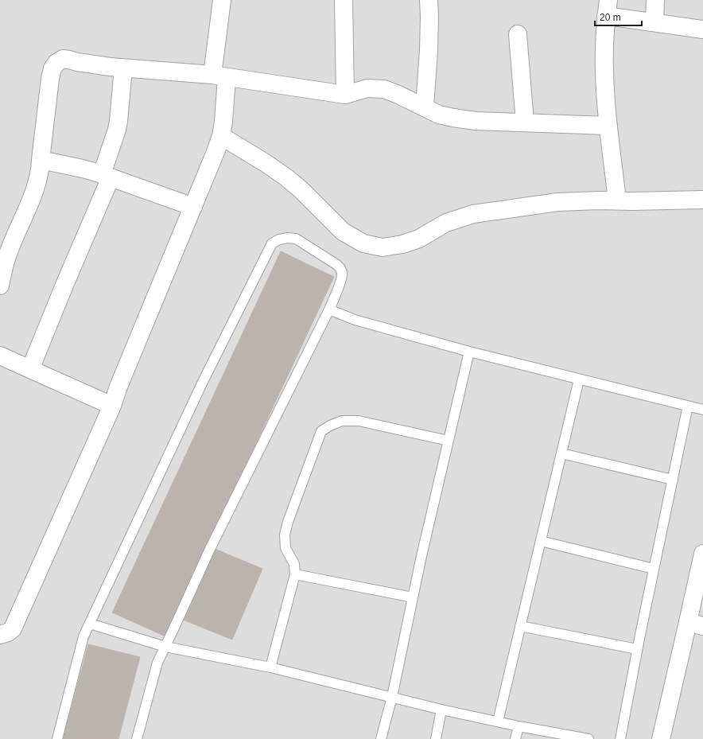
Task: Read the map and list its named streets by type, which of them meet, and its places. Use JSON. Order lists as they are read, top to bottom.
{
  "scale_bar": "20 m"
}
